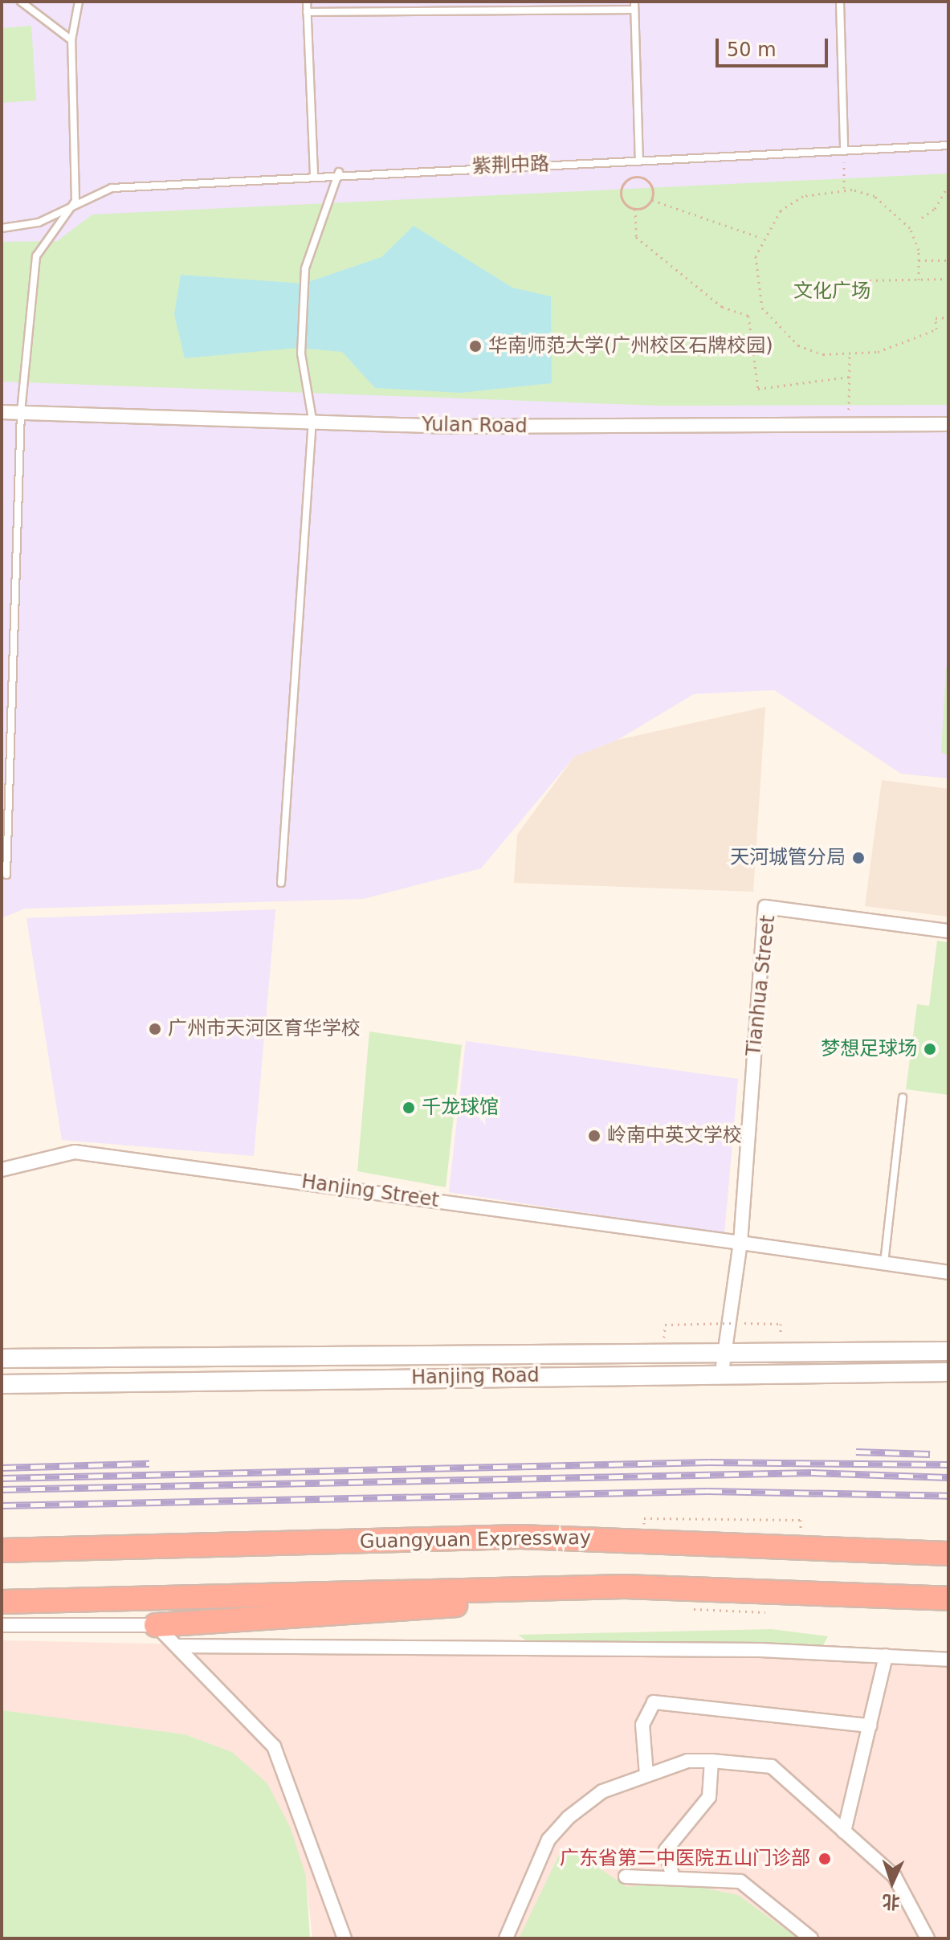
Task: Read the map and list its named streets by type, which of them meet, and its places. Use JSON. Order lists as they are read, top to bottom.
{
  "streets": {
    "highway": ["Guangyuan Expressway"],
    "street": [
      "Yulan Road",
      "Tianhua Street",
      "Hanjing Street",
      "Hanjing Road"
    ],
    "lane": ["紫荆中路"]
  },
  "crossings": [
    ["Tianhua Street", "Hanjing Street"],
    ["Tianhua Street", "Hanjing Road"]
  ],
  "parks": ["文化广场"],
  "places": [
    "华南师范大学(广州校区石牌校园)",
    "天河城管分局",
    "广州市天河区育华学校",
    "梦想足球场",
    "千龙球馆",
    "岭南中英文学校",
    "广东省第二中医院五山门诊部"
  ],
  "scale_bar": "50 m",
  "north": "bottom"
}
